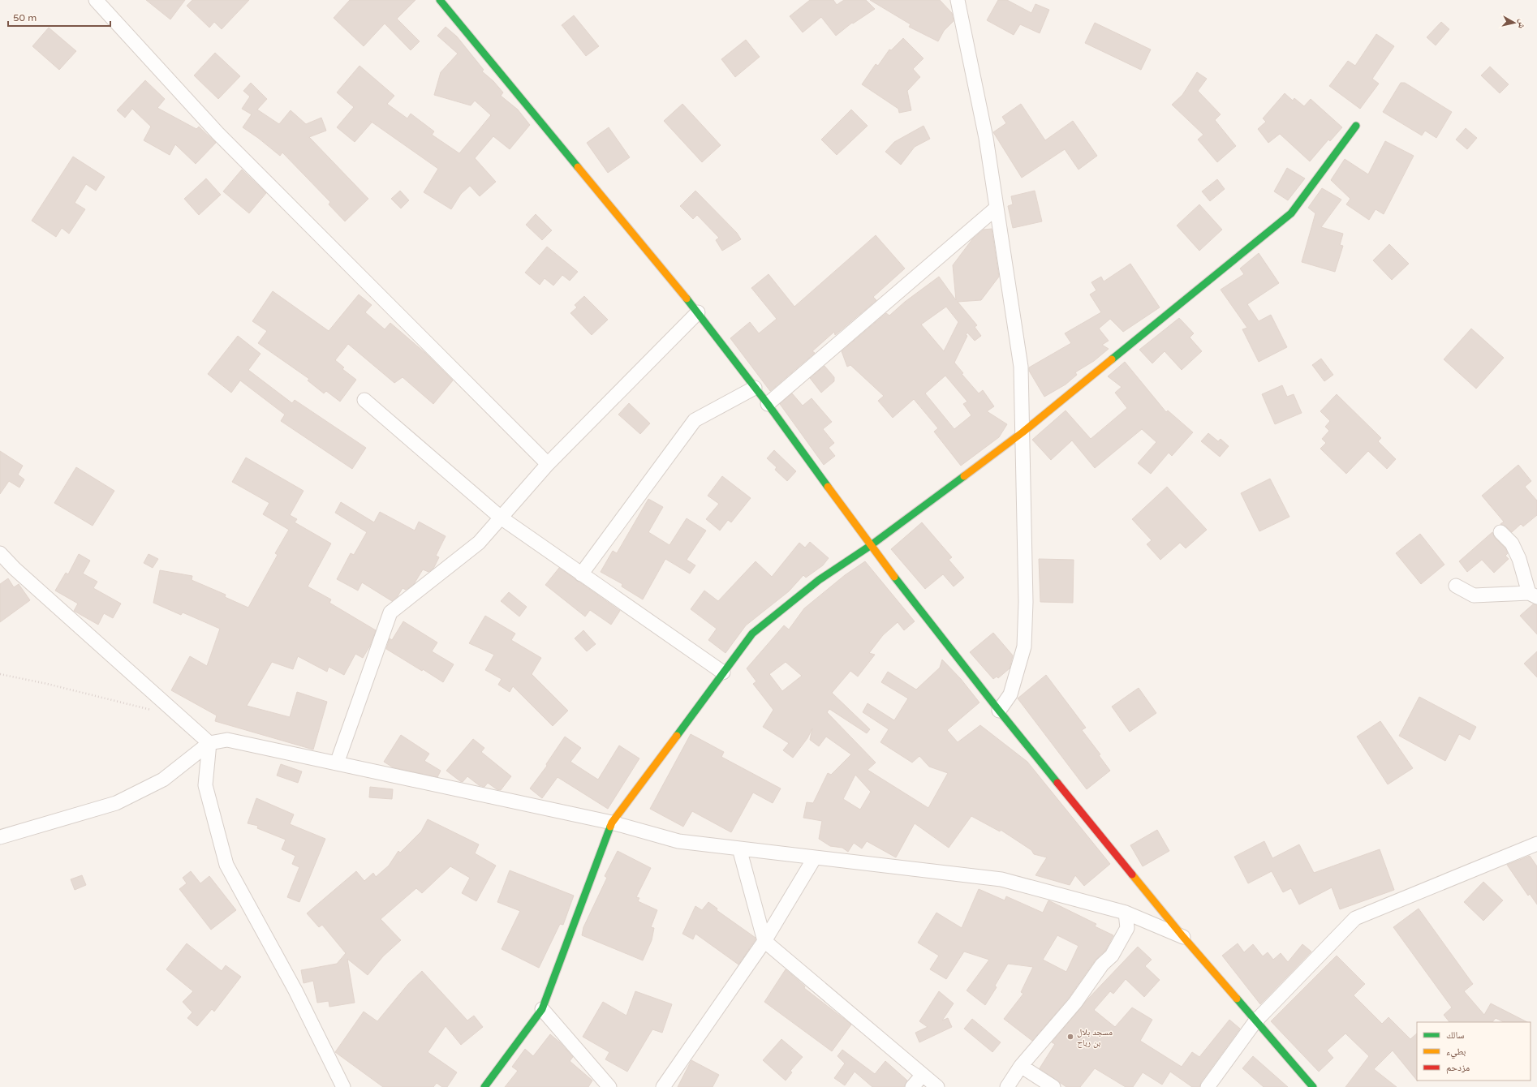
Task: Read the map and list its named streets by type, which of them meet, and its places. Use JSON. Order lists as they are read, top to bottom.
{
  "places": ["مسجد بلال بن رباح"],
  "legend": ["سالك", "بطيء", "مزدحم"],
  "scale_bar": "50 m",
  "north": "right"
}
